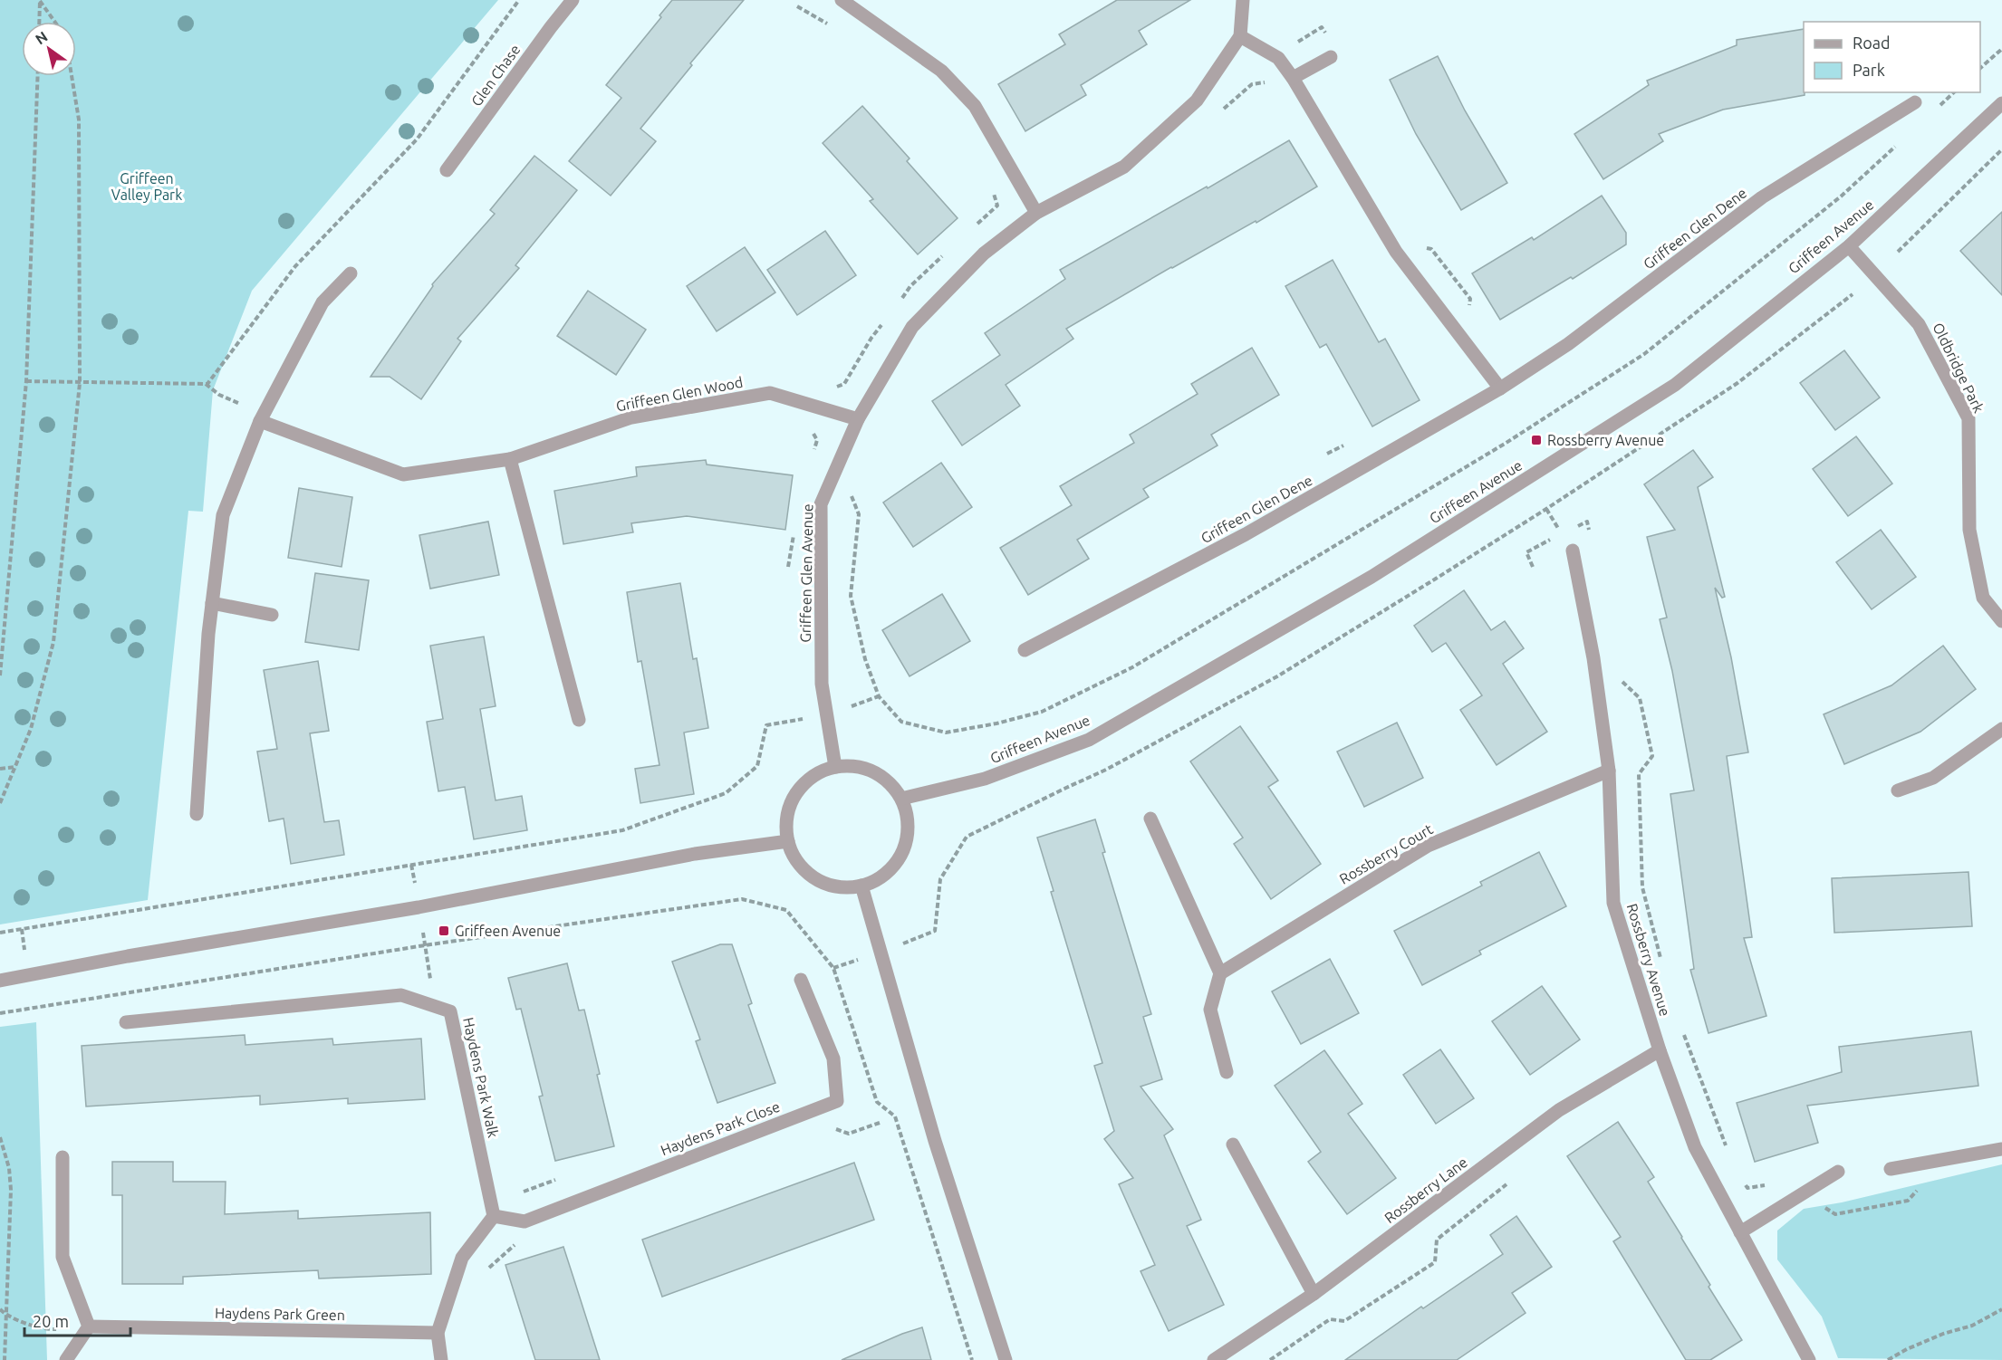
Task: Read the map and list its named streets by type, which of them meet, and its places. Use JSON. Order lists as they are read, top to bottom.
{
  "streets": {
    "street": [
      "Glen Chase",
      "Griffeen Glen Dene",
      "Griffeen Avenue",
      "Oldbridge Park",
      "Griffeen Glen Wood",
      "Griffeen Glen Avenue",
      "Rossberry Court",
      "Rossberry Avenue",
      "Haydens Park Walk",
      "Haydens Park Close",
      "Rossberry Lane",
      "Haydens Park Green"
    ]
  },
  "crossings": [
    ["Griffeen Avenue", "Oldbridge Park"],
    ["Griffeen Avenue", "Griffeen Glen Avenue"],
    ["Griffeen Glen Wood", "Griffeen Glen Avenue"],
    ["Rossberry Court", "Rossberry Avenue"],
    ["Rossberry Avenue", "Rossberry Lane"],
    ["Haydens Park Walk", "Haydens Park Close"]
  ],
  "parks": ["Griffeen Valley Park"],
  "places": {
    "transit": ["Rossberry Avenue", "Griffeen Avenue"]
  },
  "legend": ["Road", "Park"],
  "scale_bar": "20 m",
  "north": "top left"
}
